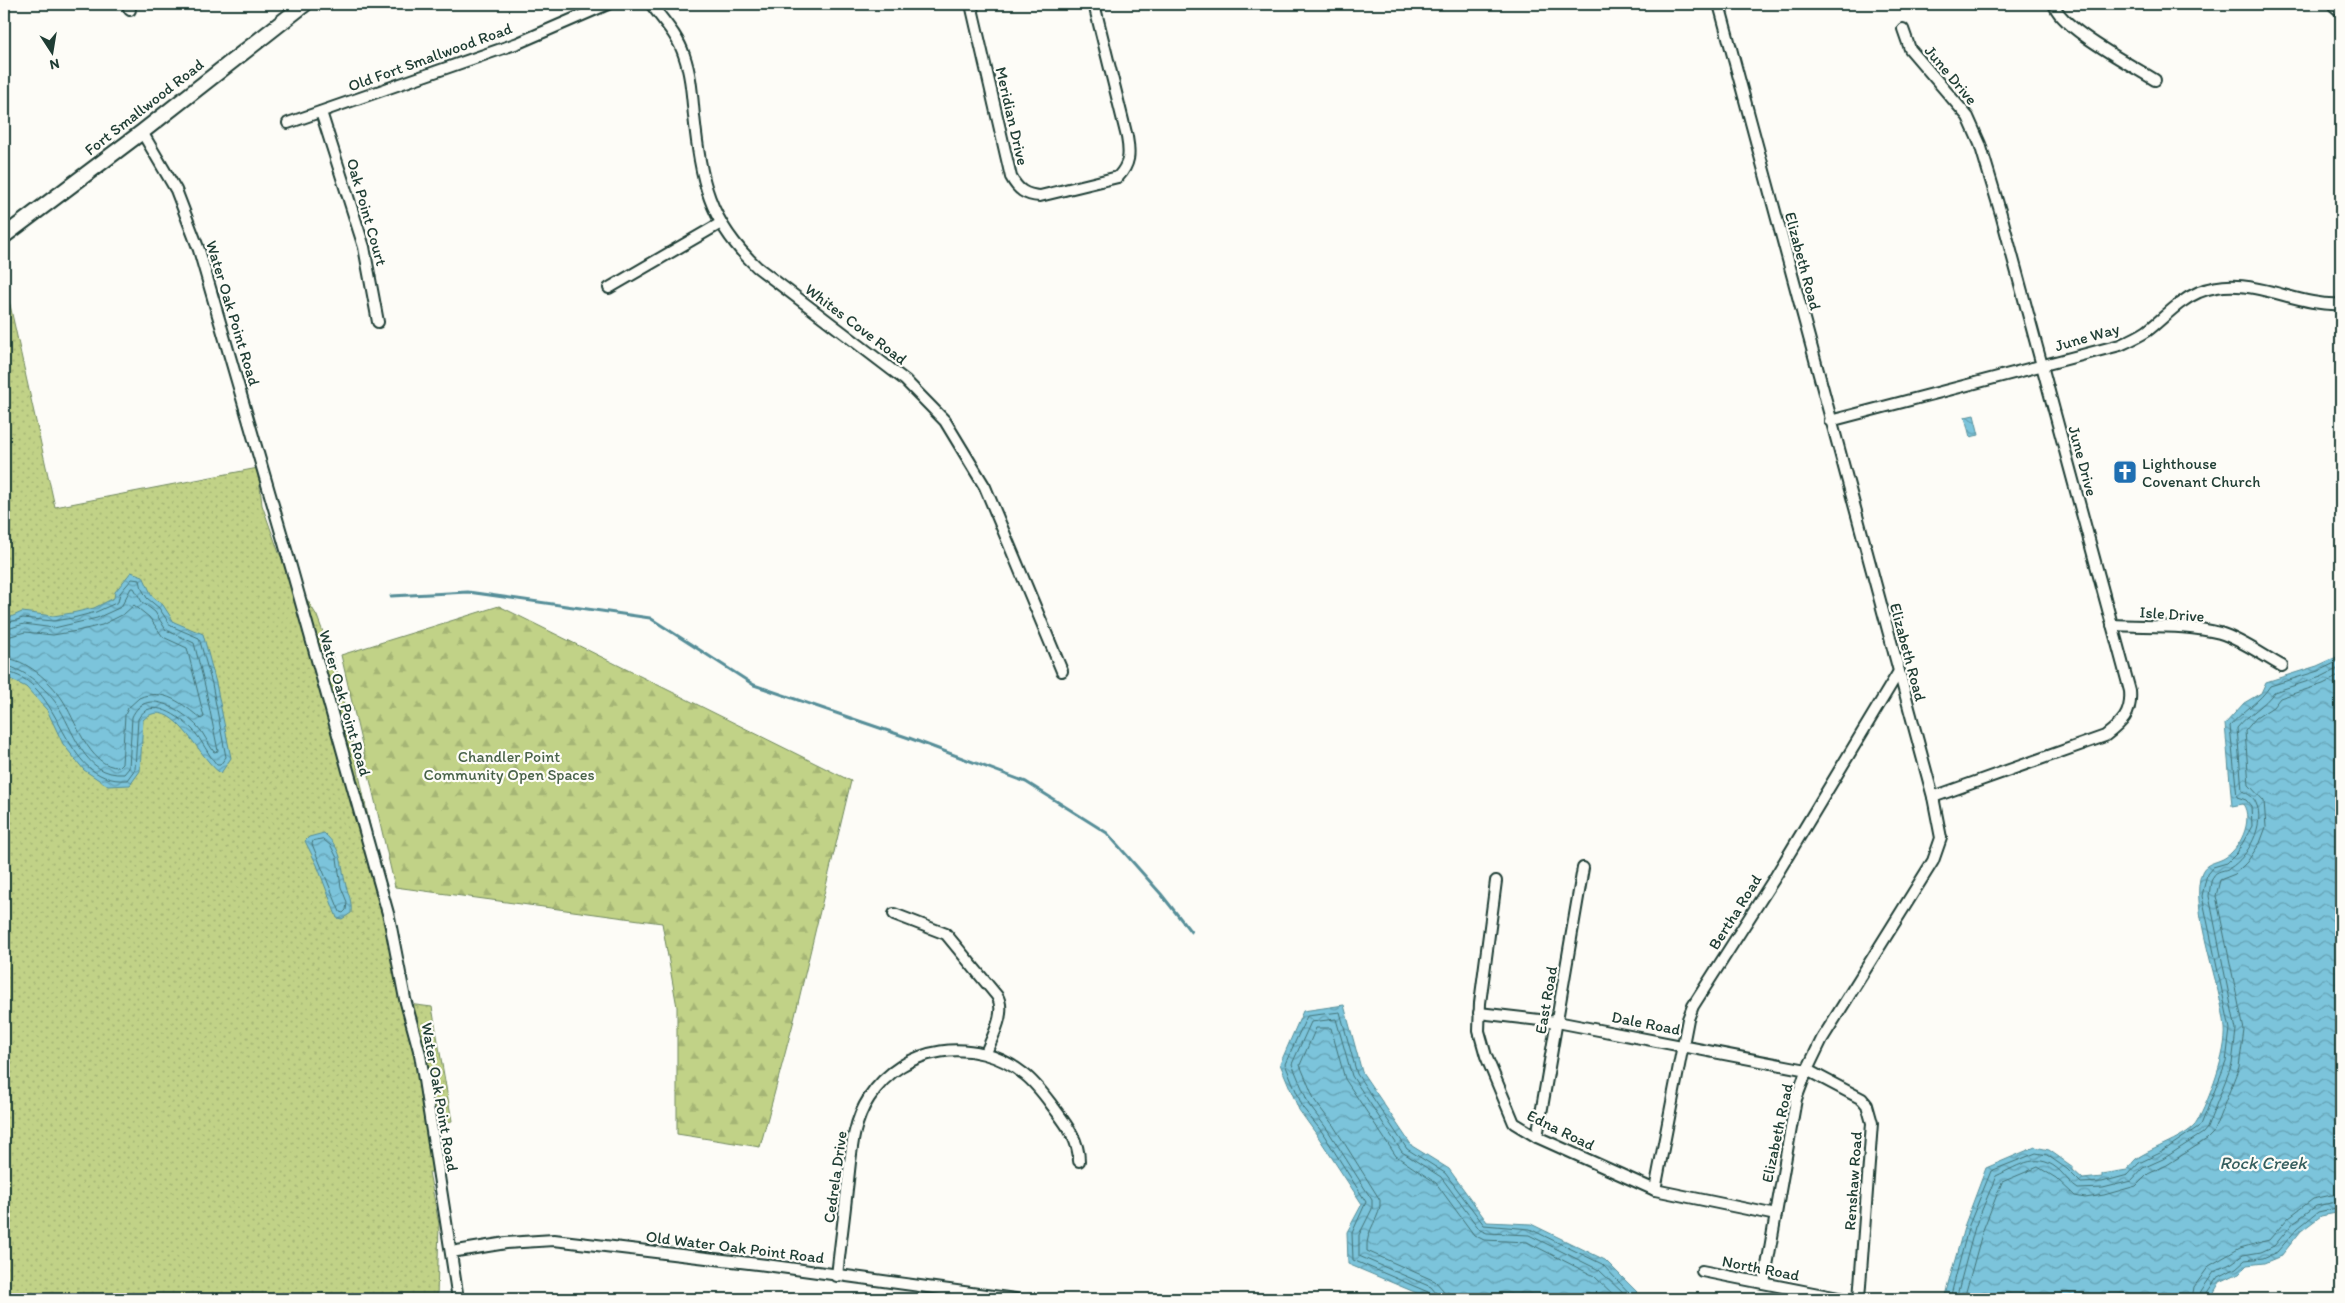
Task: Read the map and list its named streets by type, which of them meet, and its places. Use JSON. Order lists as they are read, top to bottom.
{
  "streets": {
    "main road": ["Fort Smallwood Road"],
    "street": [
      "Old Fort Smallwood Road",
      "June Drive",
      "Meridian Drive",
      "Oak Point Court",
      "Elizabeth Road",
      "Water Oak Point Road",
      "Whites Cove Road",
      "June Way",
      "Isle Drive",
      "Bertha Road",
      "East Road",
      "Dale Road",
      "Edna Road",
      "Cedrela Drive",
      "Renshaw Road",
      "Old Water Oak Point Road",
      "North Road"
    ]
  },
  "crossings": [
    ["Old Fort Smallwood Road", "Oak Point Court"],
    ["June Drive", "Elizabeth Road"],
    ["June Drive", "June Way"],
    ["June Drive", "Isle Drive"],
    ["Fort Smallwood Road", "Water Oak Point Road"],
    ["Elizabeth Road", "June Way"],
    ["Elizabeth Road", "Bertha Road"],
    ["Elizabeth Road", "Dale Road"],
    ["Elizabeth Road", "Edna Road"],
    ["Elizabeth Road", "Renshaw Road"],
    ["Elizabeth Road", "North Road"],
    ["Water Oak Point Road", "Old Water Oak Point Road"],
    ["Bertha Road", "Dale Road"],
    ["Bertha Road", "Edna Road"],
    ["East Road", "Dale Road"],
    ["East Road", "Edna Road"],
    ["Dale Road", "Edna Road"],
    ["Dale Road", "Renshaw Road"],
    ["Cedrela Drive", "Old Water Oak Point Road"]
  ],
  "water": ["Rock Creek"],
  "parks": ["Chandler Point Community Open Spaces"],
  "places": {
    "church": ["Lighthouse Covenant Church"]
  },
  "north": "bottom"
}
